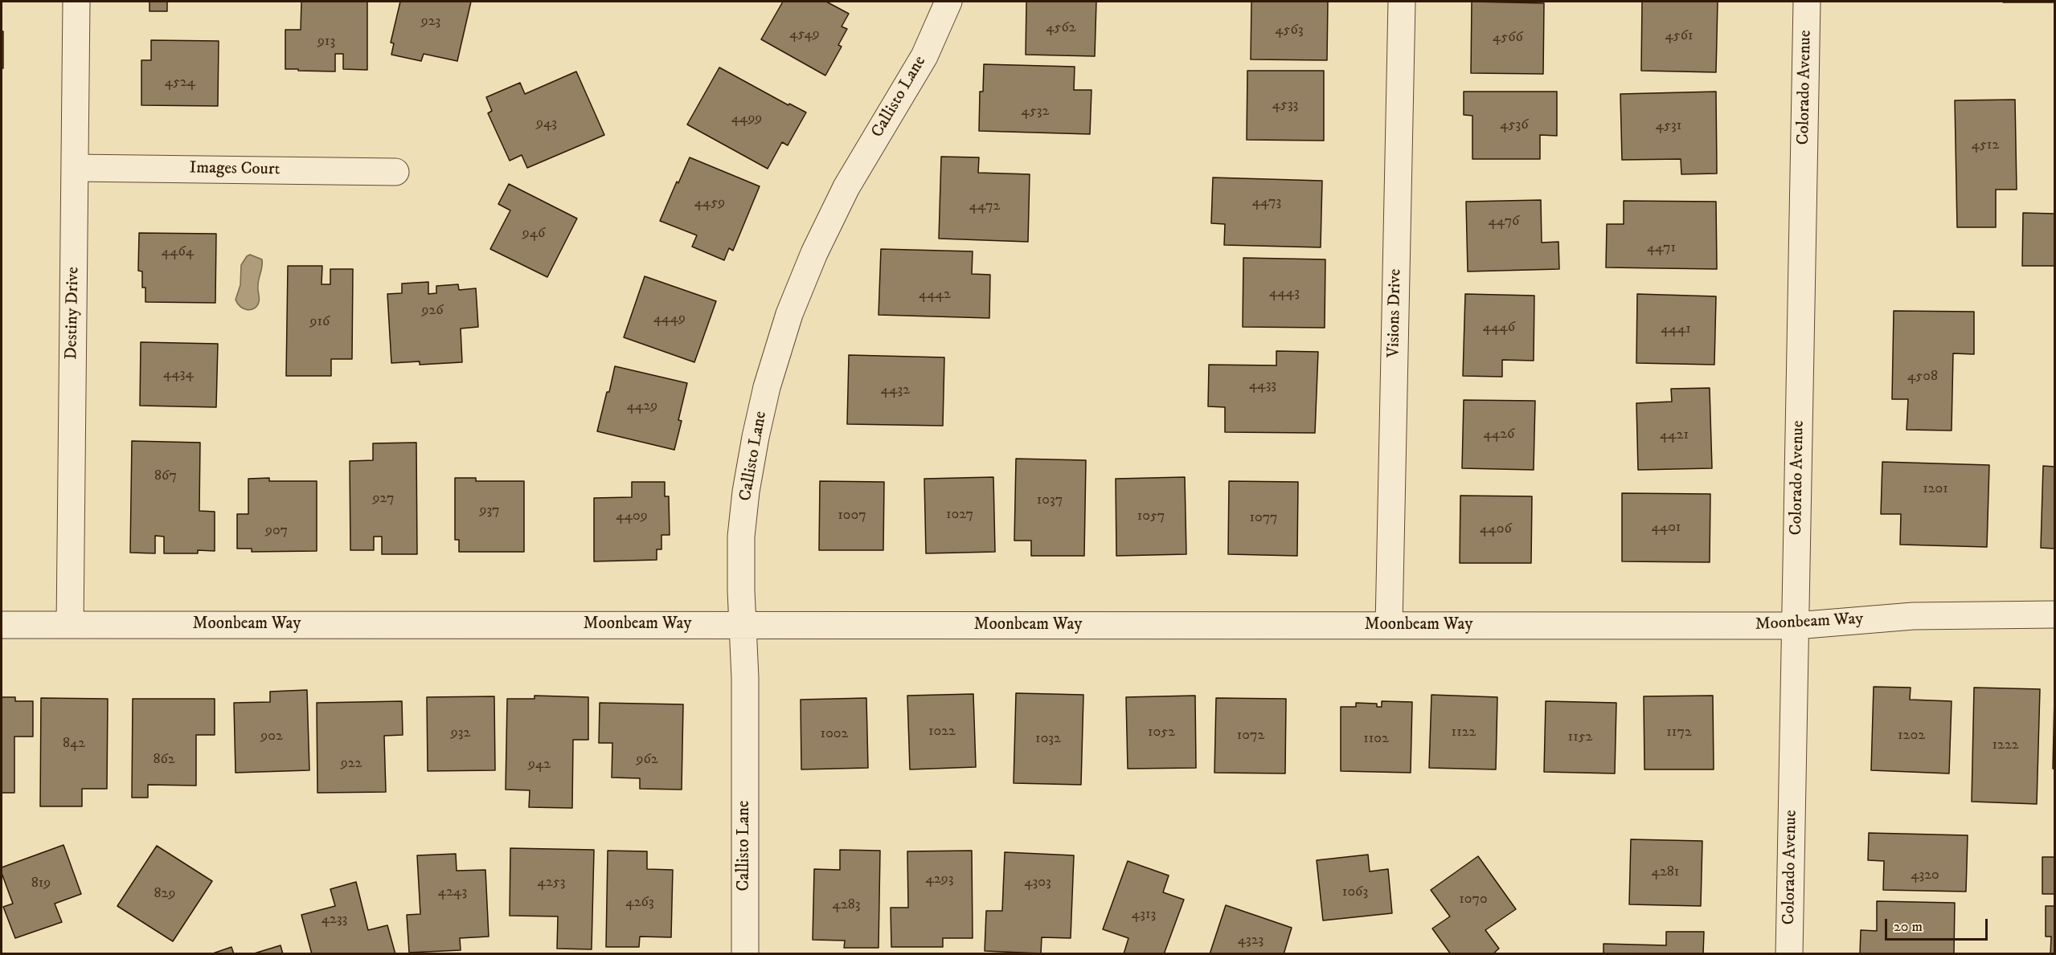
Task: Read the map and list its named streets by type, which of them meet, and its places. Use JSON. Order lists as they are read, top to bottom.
{
  "streets": {
    "street": [
      "Colorado Avenue",
      "Callisto Lane",
      "Images Court",
      "Destiny Drive",
      "Visions Drive",
      "Moonbeam Way"
    ]
  },
  "crossings": [
    ["Colorado Avenue", "Moonbeam Way"],
    ["Callisto Lane", "Moonbeam Way"],
    ["Images Court", "Destiny Drive"],
    ["Destiny Drive", "Moonbeam Way"],
    ["Visions Drive", "Moonbeam Way"]
  ],
  "house_numbers": [
    "923",
    "4562",
    "4563",
    "4549",
    "4561",
    "4566",
    "913",
    "4524",
    "4533",
    "4532",
    "4499",
    "943",
    "4536",
    "4531",
    "4512",
    "4473",
    "4459",
    "4472",
    "4476",
    "946",
    "4471",
    "4464",
    "4443",
    "4442",
    "926",
    "4449",
    "916",
    "4446",
    "4441",
    "4434",
    "4508",
    "4433",
    "4432",
    "4429",
    "4426",
    "4421",
    "867",
    "1201",
    "927",
    "1037",
    "937",
    "1027",
    "1007",
    "4409",
    "1057",
    "1077",
    "4401",
    "4406",
    "907",
    "1022",
    "1052",
    "1122",
    "1172",
    "932",
    "1002",
    "1072",
    "1202",
    "902",
    "1152",
    "1032",
    "1102",
    "842",
    "1222",
    "862",
    "962",
    "922",
    "942",
    "4281",
    "4320",
    "4293",
    "4253",
    "4303",
    "819",
    "4243",
    "1063",
    "829",
    "1070",
    "4263",
    "4283",
    "4313",
    "4233",
    "4323"
  ],
  "scale_bar": "20 m"
}
